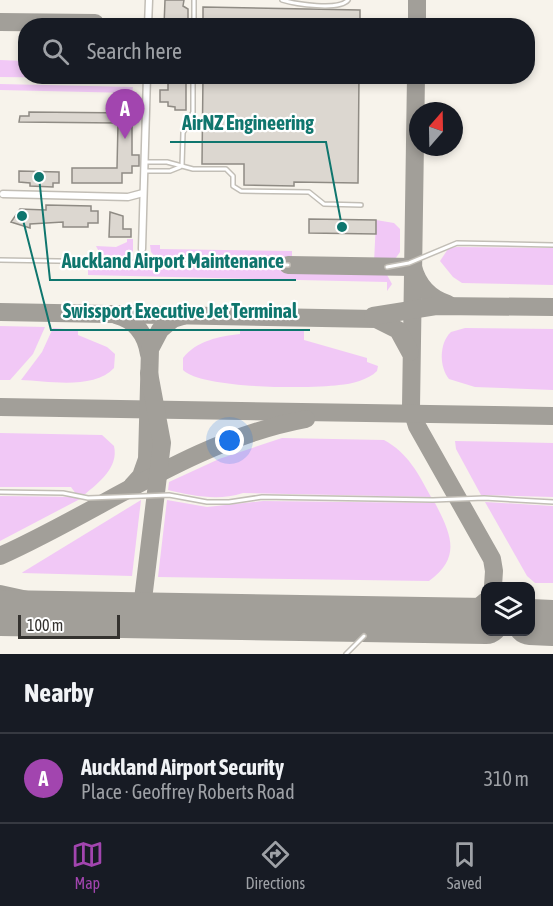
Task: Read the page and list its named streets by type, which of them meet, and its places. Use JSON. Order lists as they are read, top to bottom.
{
  "places": ["Auckland Airport Maintenance", "Swissport Executive Jet Terminal", "AirNZ Engineering"],
  "scale_bar": "100 m",
  "north": "top",
  "page": {
    "search": "Search here",
    "pins": "A",
    "scale": "100 m",
    "heading": "Nearby",
    "list": [
      {
        "mark": "A",
        "name": "Auckland Airport Security",
        "note": "Place · Geoffrey Roberts Road",
        "value": "310 m"
      }
    ],
    "nav": ["Map", "Directions", "Saved"]
  }
}
